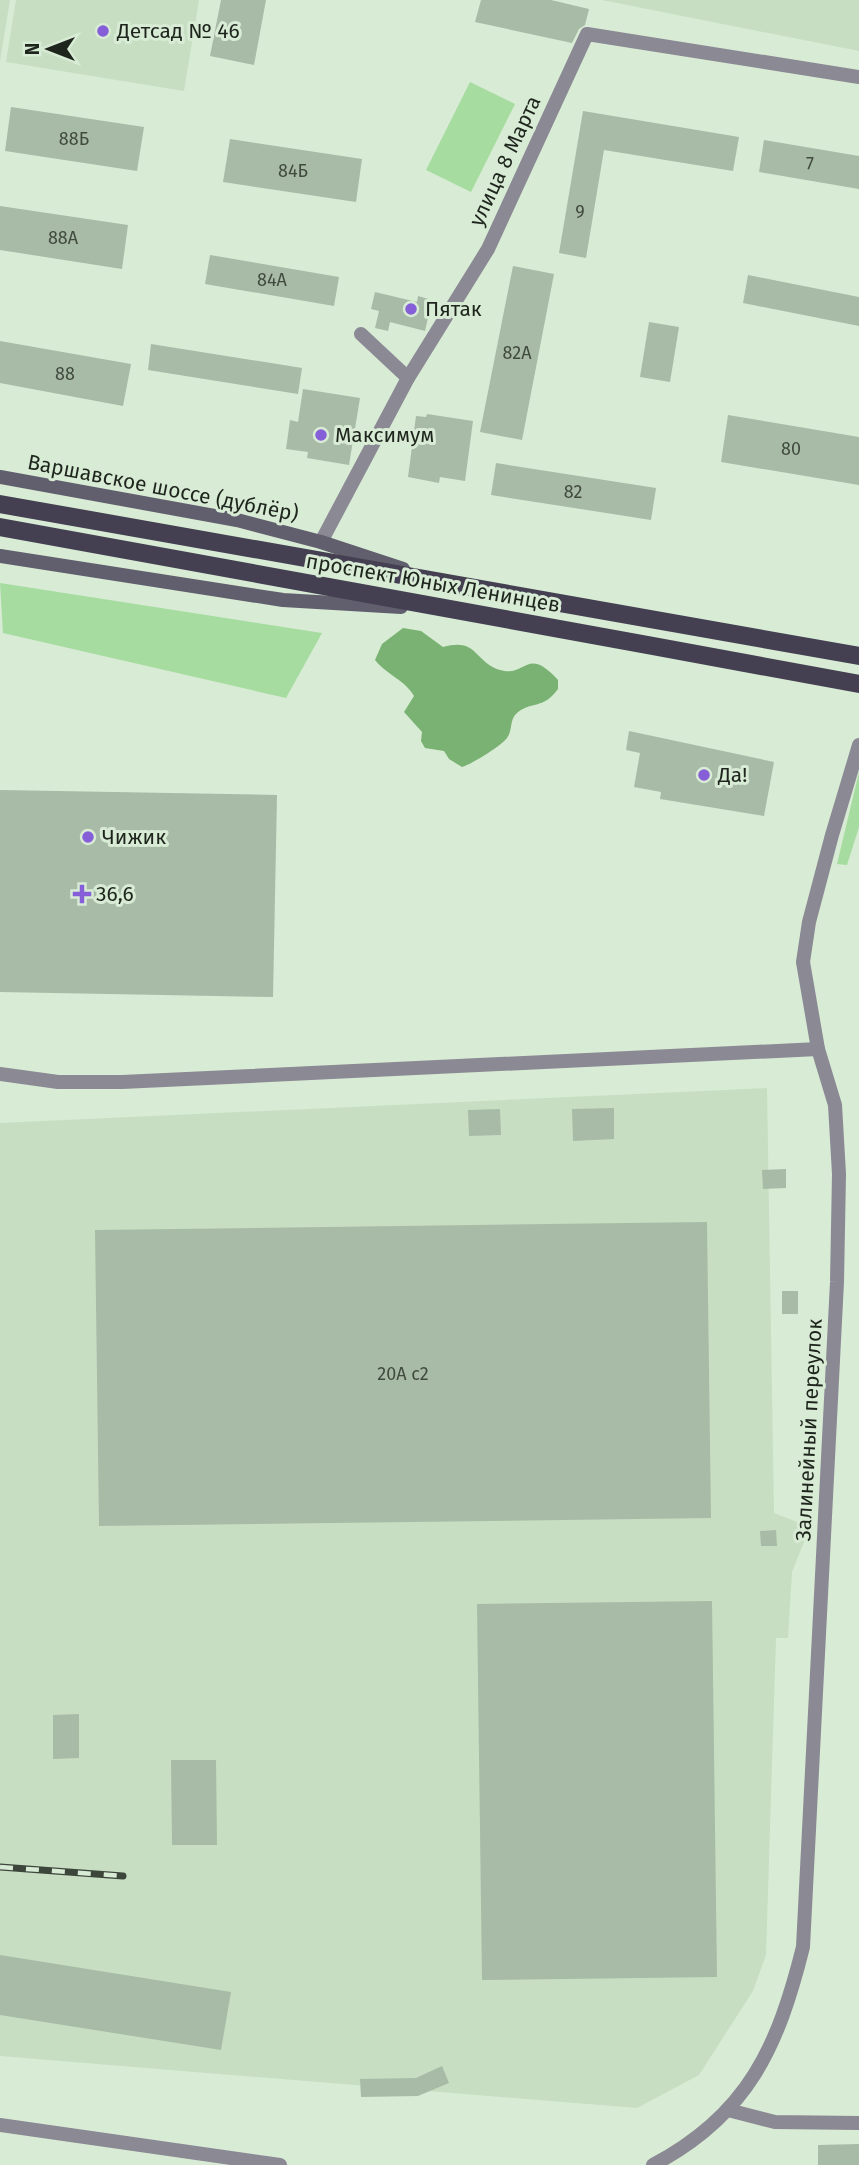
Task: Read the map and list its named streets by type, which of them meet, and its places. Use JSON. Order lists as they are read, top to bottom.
{
  "streets": {
    "main road": ["Варшавское шоссе (дублёр)", "проспект Юных Ленинцев"],
    "street": ["улица 8 Марта", "Залинейный переулок"]
  },
  "crossings": [
    ["улица 8 Марта", "Варшавское шоссе (дублёр)"],
    ["Варшавское шоссе (дублёр)", "проспект Юных Ленинцев"]
  ],
  "places": {
    "other": [
      "Детсад № 46",
      "Пятак",
      "Максимум",
      "Да!",
      "Чижик"
    ],
    "health": ["36,6"]
  },
  "house_numbers": [
    "88Б",
    "7",
    "84Б",
    "9",
    "88А",
    "84А",
    "82А",
    "88",
    "80",
    "82",
    "20А с2"
  ],
  "north": "left"
}
